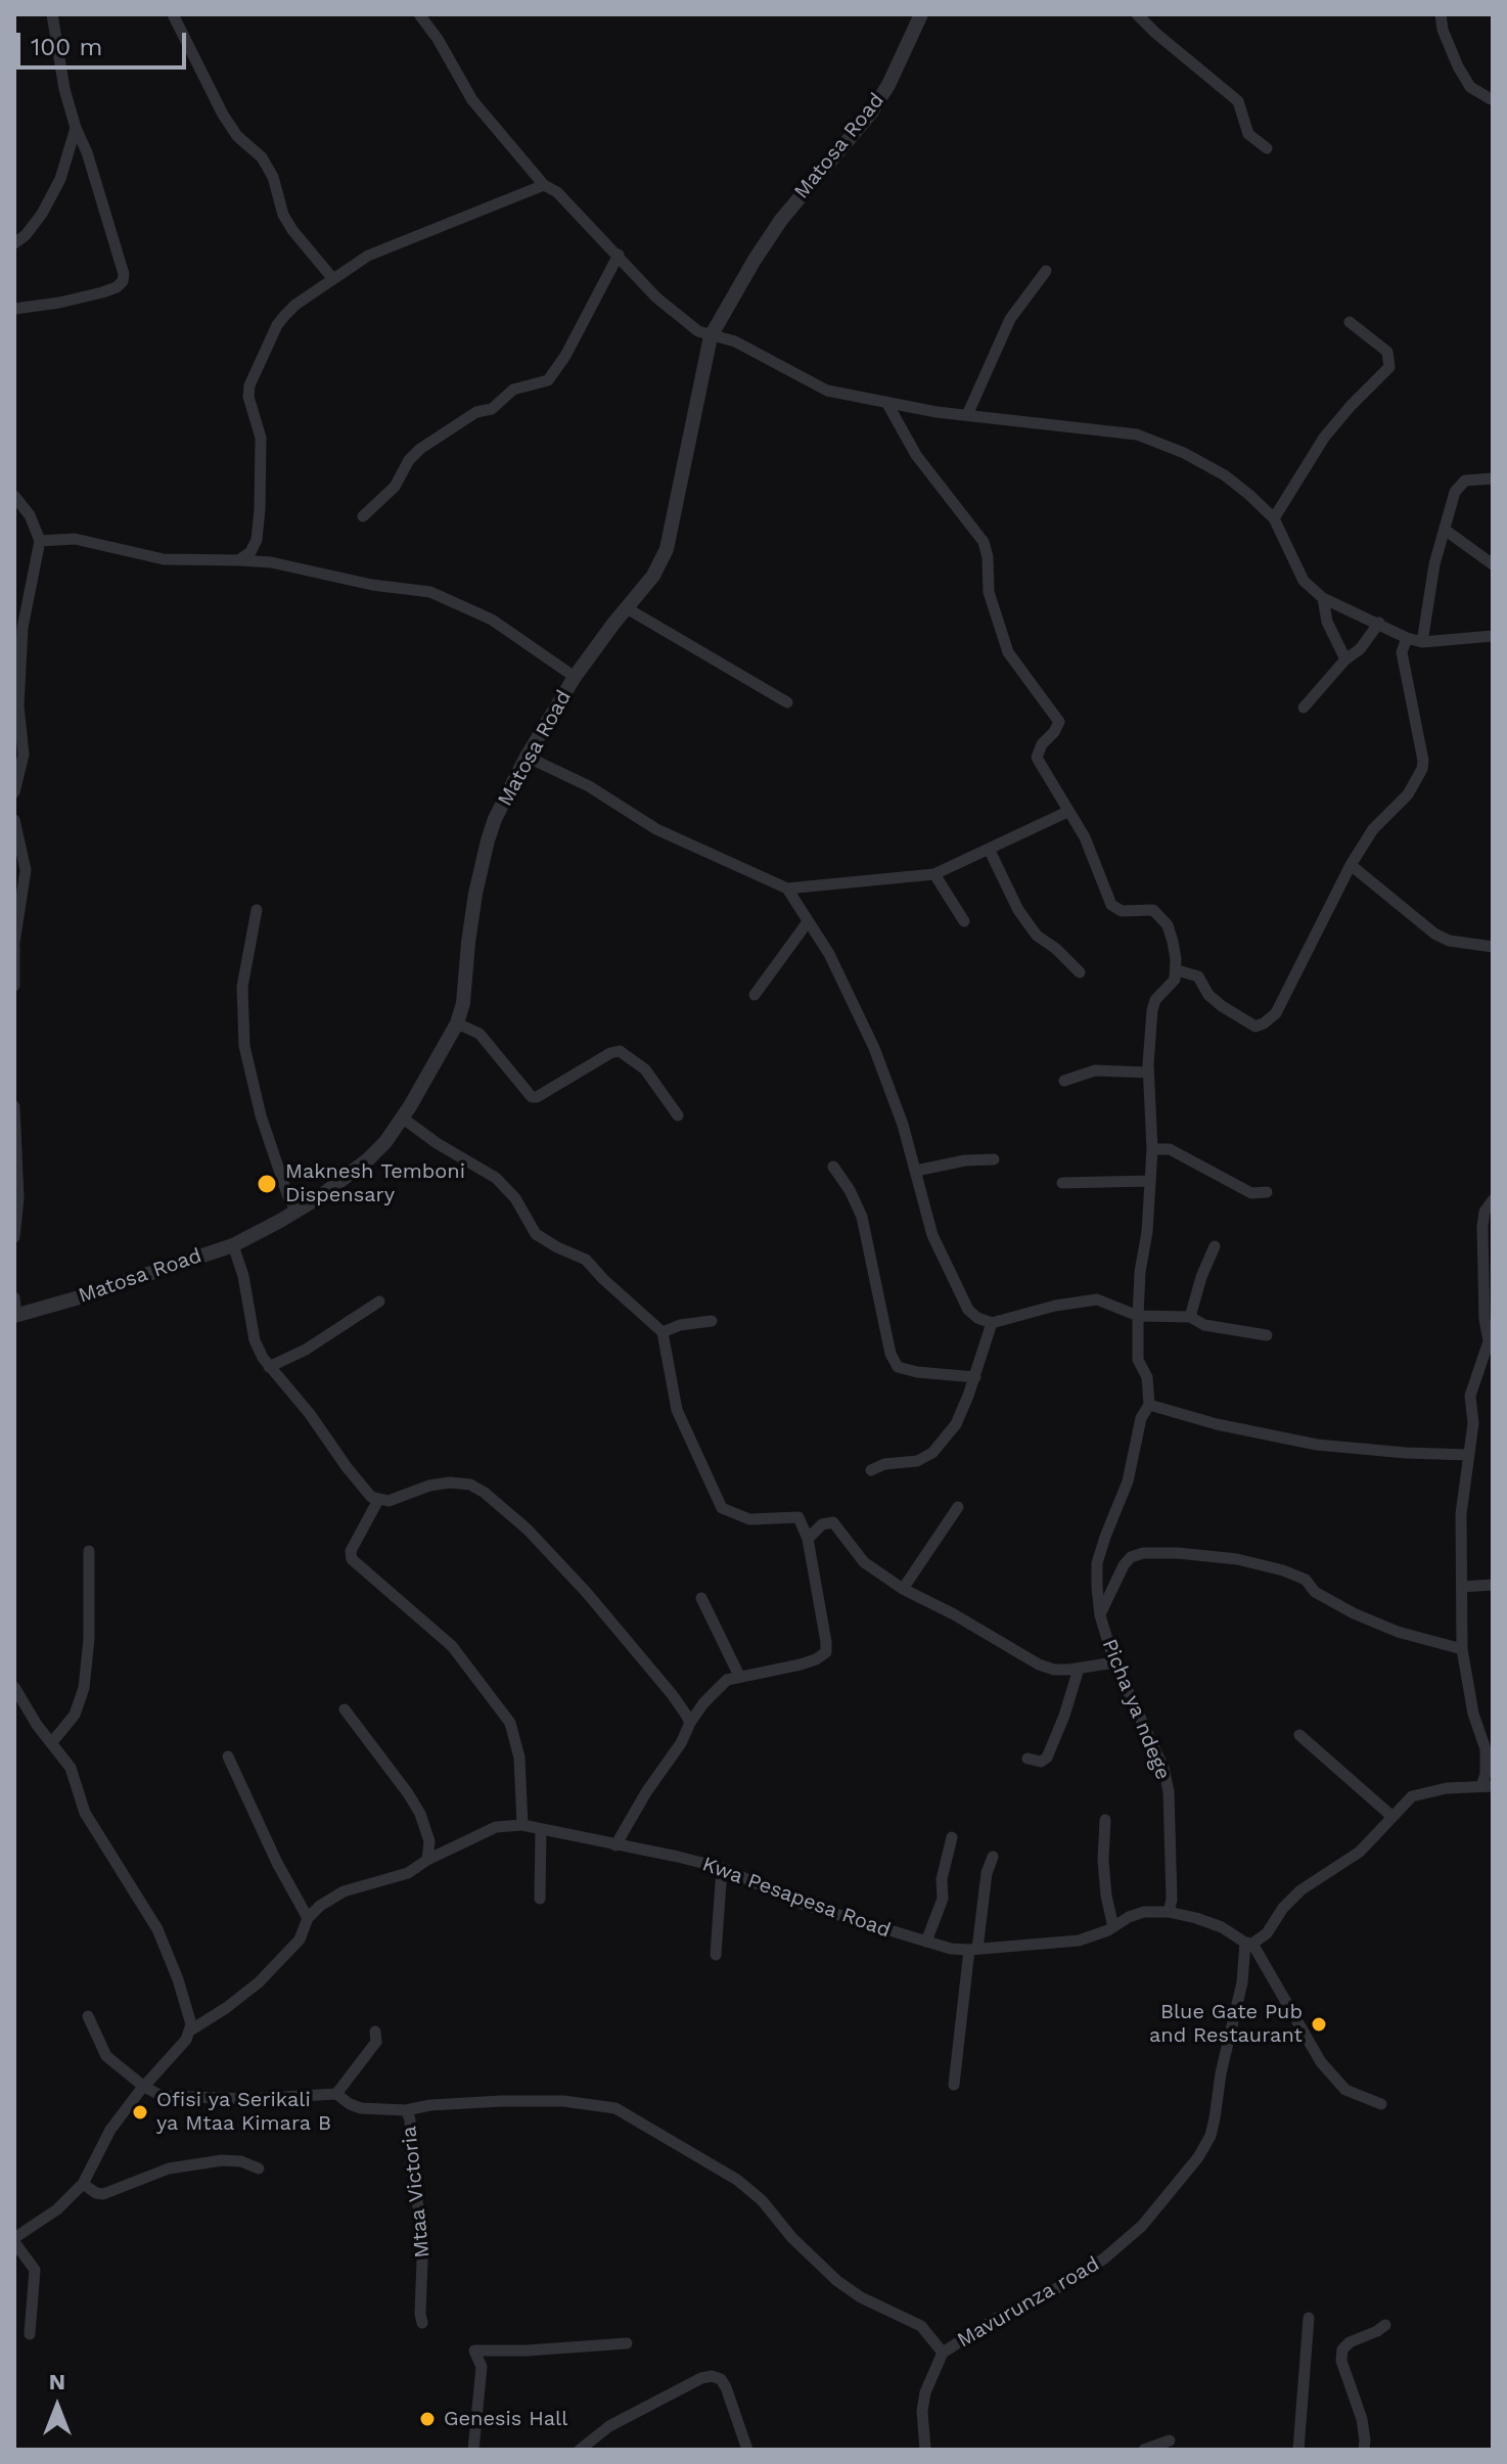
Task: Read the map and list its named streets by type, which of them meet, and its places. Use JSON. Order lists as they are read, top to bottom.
{
  "streets": {
    "street": [
      "Matosa Road",
      "Picha ya ndege",
      "Kwa Pesapesa Road",
      "Mtaa Victoria",
      "Mavurunza road"
    ]
  },
  "crossings": [
    ["Picha ya ndege", "Kwa Pesapesa Road"],
    ["Kwa Pesapesa Road", "Mavurunza road"]
  ],
  "places": [
    "Maknesh Temboni Dispensary",
    "Blue Gate Pub and Restaurant",
    "Ofisi ya Serikali ya Mtaa Kimara B",
    "Genesis Hall"
  ],
  "scale_bar": "100 m",
  "north": "top"
}
